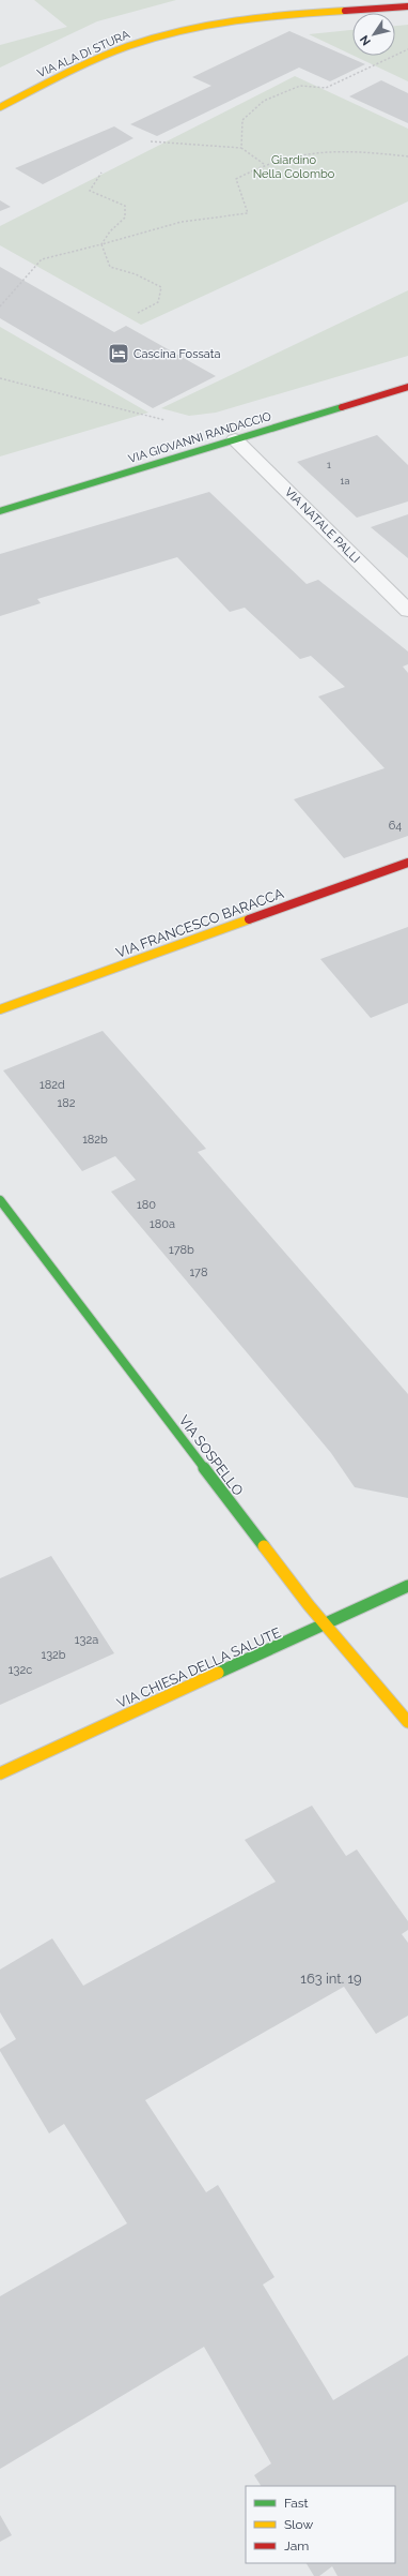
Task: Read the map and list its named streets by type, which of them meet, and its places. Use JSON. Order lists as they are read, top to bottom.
{
  "streets": {
    "street": [
      "VIA ALA DI STURA",
      "VIA GIOVANNI RANDACCIO",
      "VIA NATALE PALLI",
      "VIA FRANCESCO BARACCA",
      "VIA SOSPELLO",
      "VIA CHIESA DELLA SALUTE"
    ]
  },
  "crossings": [
    ["VIA GIOVANNI RANDACCIO", "VIA NATALE PALLI"],
    ["VIA SOSPELLO", "VIA CHIESA DELLA SALUTE"]
  ],
  "parks": ["Giardino Nella Colombo"],
  "places": {
    "hotel": ["Cascina Fossata"]
  },
  "house_numbers": [
    "1",
    "1a",
    "64",
    "182d",
    "182",
    "182b",
    "180",
    "180a",
    "178b",
    "178",
    "132a",
    "132b",
    "132c",
    "163 int. 19"
  ],
  "legend": ["Fast", "Slow", "Jam"],
  "north": "bottom left"
}
